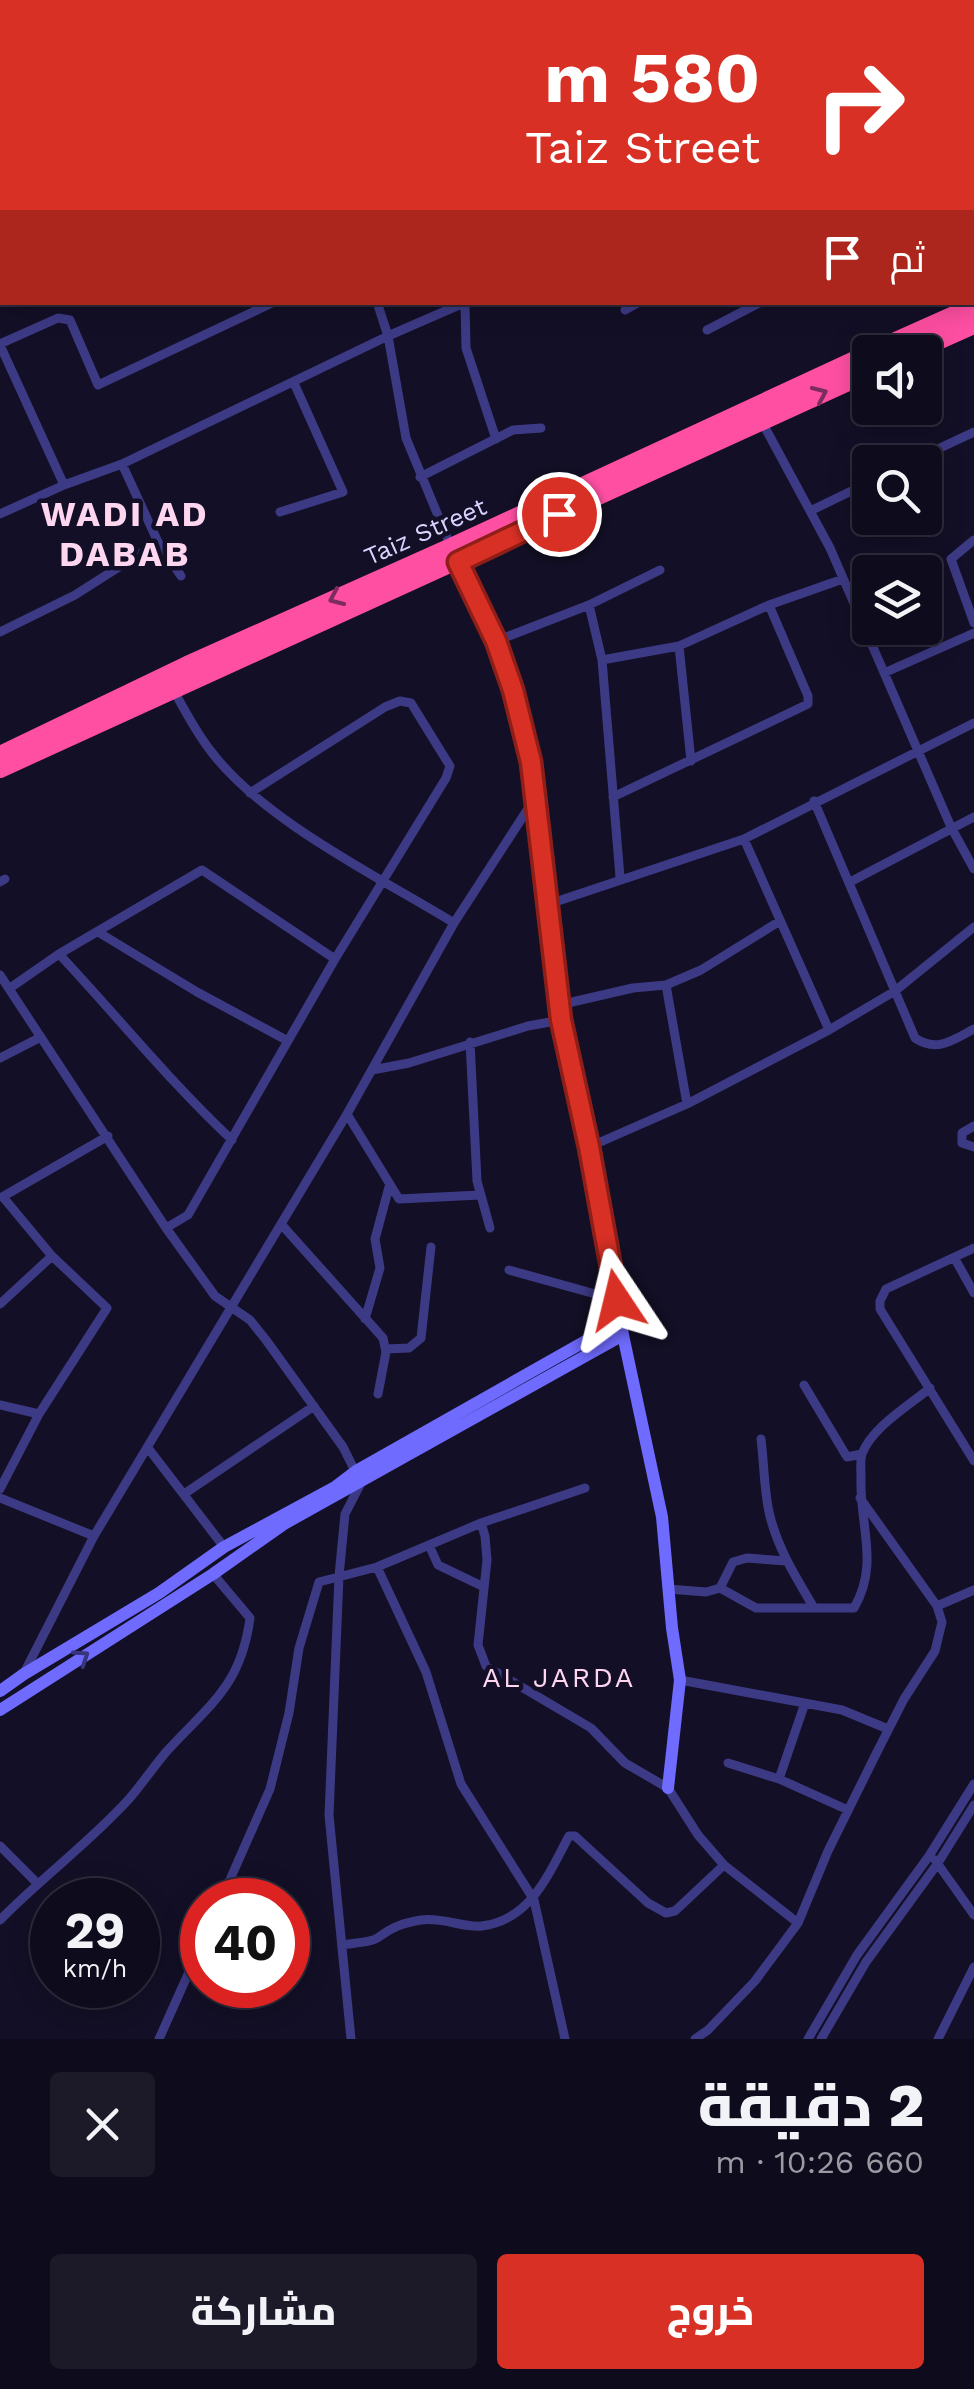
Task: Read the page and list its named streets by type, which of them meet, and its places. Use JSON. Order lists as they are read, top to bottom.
{
  "streets": {
    "highway": ["Taiz Street"]
  },
  "districts": ["WADI AD DABAB", "AL JARDA"],
  "page": {
    "turn": ["580 m", "Taiz Street"],
    "then": "ثم",
    "speed": "29 km/h",
    "limit": "40",
    "heading": ["2 دقيقة", "660 m · 10:26"],
    "buttons": ["خروج", "مشاركة"]
  }
}
